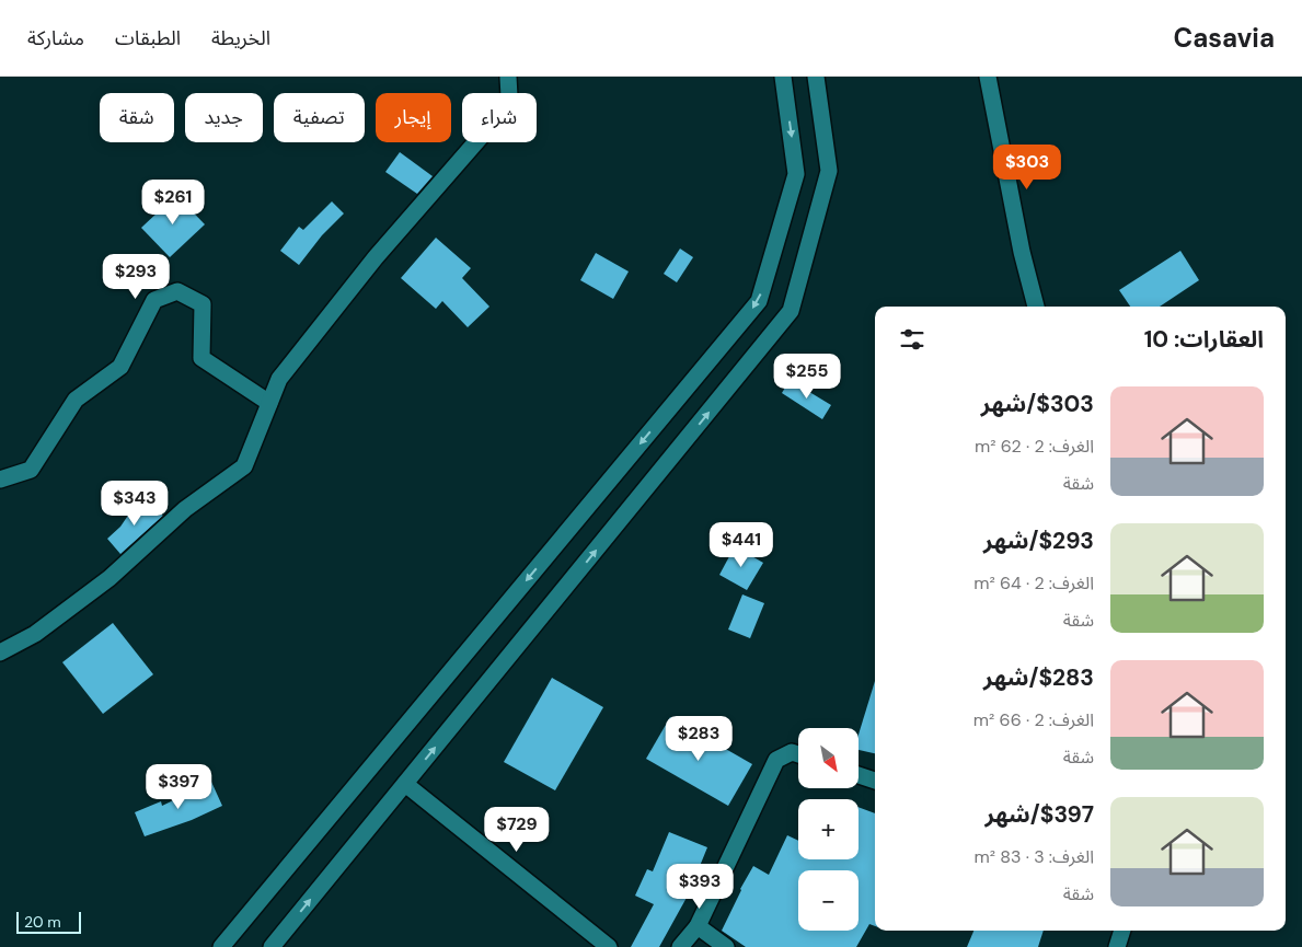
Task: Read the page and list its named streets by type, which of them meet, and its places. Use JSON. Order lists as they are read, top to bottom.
{
  "scale_bar": "20 m",
  "north": "bottom right",
  "page": {
    "header": "Casavia",
    "nav": ["الخريطة", "الطبقات", "مشاركة"],
    "chip": [
      "شراء",
      "إيجار",
      "تصفية",
      "جديد",
      "شقة"
    ],
    "price": [
      "$303",
      "$261",
      "$293",
      "$255",
      "$343",
      "$441",
      "$283",
      "$397",
      "$729",
      "$393"
    ],
    "heading": "العقارات: 10",
    "list": [
      {
        "name": "$303/شهر",
        "note": "الغرف: 2 · 62 m² · شقة"
      },
      {
        "name": "$293/شهر",
        "note": "الغرف: 2 · 64 m² · شقة"
      },
      {
        "name": "$283/شهر",
        "note": "الغرف: 2 · 66 m² · شقة"
      },
      {
        "name": "$397/شهر",
        "note": "الغرف: 3 · 83 m² · شقة"
      }
    ],
    "map_buttons": ["+", "−"],
    "scale": "20 m"
  }
}
